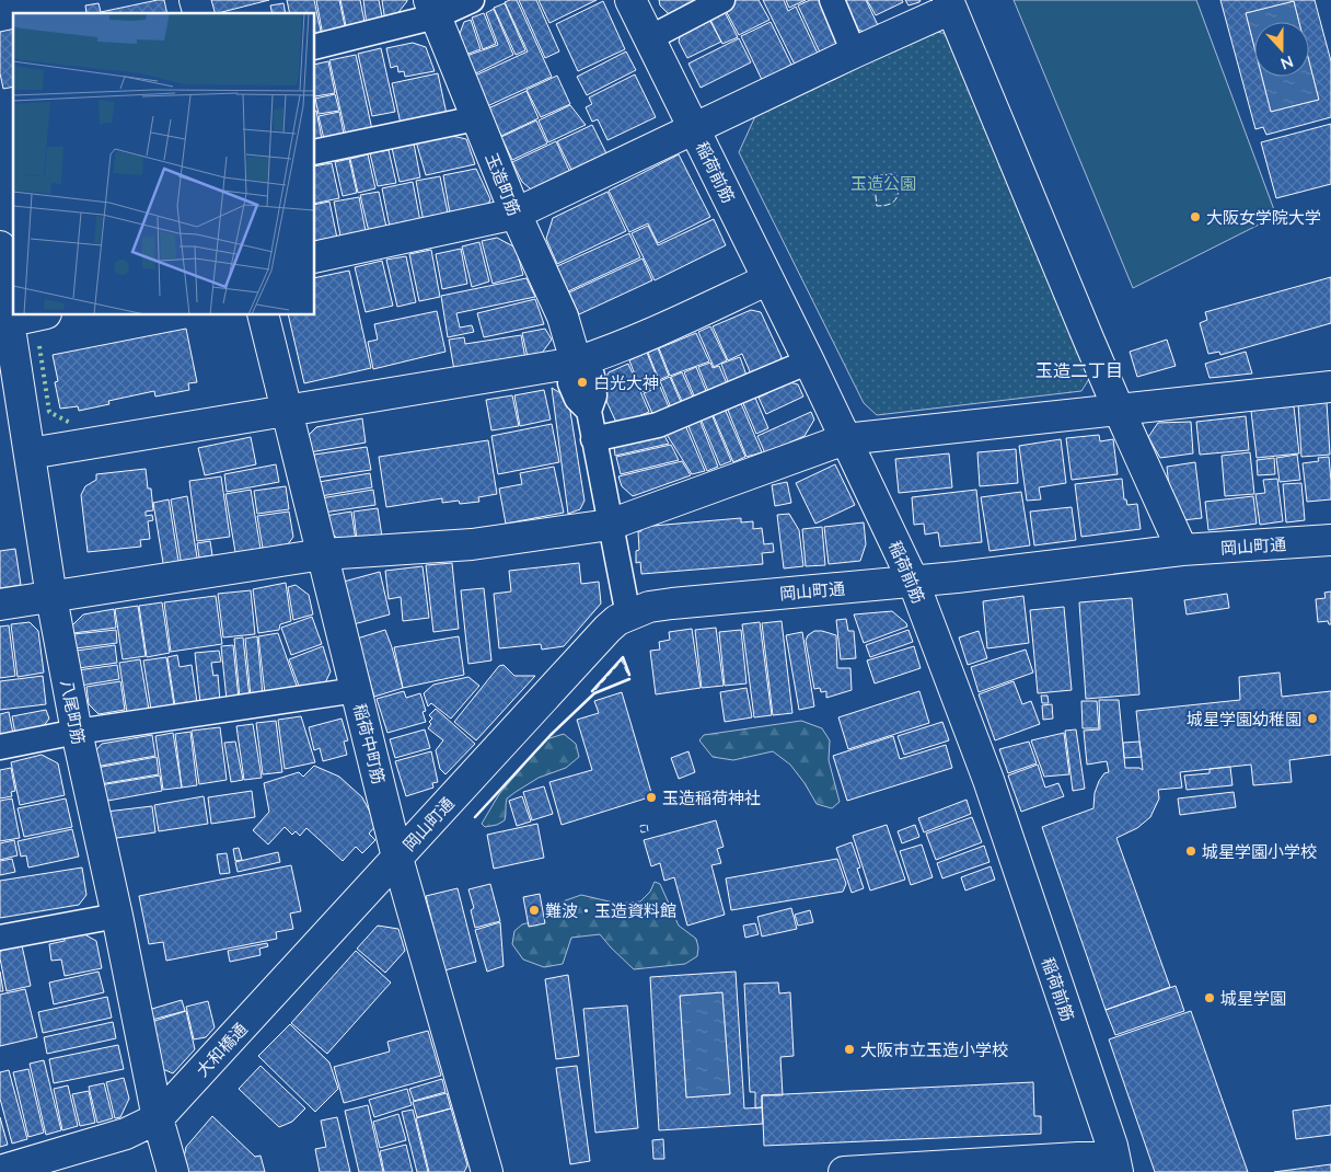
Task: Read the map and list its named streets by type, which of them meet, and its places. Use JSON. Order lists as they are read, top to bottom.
{
  "streets": {
    "street": [
      "稲荷前筋",
      "玉造町筋",
      "岡山町通",
      "八尾町筋",
      "稲荷中町筋",
      "大和橋通"
    ]
  },
  "crossings": [
    ["稲荷前筋", "岡山町通"],
    ["岡山町通", "稲荷中町筋"],
    ["岡山町通", "大和橋通"],
    ["八尾町筋", "大和橋通"],
    ["稲荷中町筋", "大和橋通"]
  ],
  "districts": ["玉造二丁目"],
  "parks": ["玉造公園"],
  "places": [
    "大阪女学院大学",
    "白光大神",
    "城星学園幼稚園",
    "玉造稲荷神社",
    "城星学園小学校",
    "難波・玉造資料館",
    "城星学園",
    "大阪市立玉造小学校"
  ],
  "north": "bottom"
}
